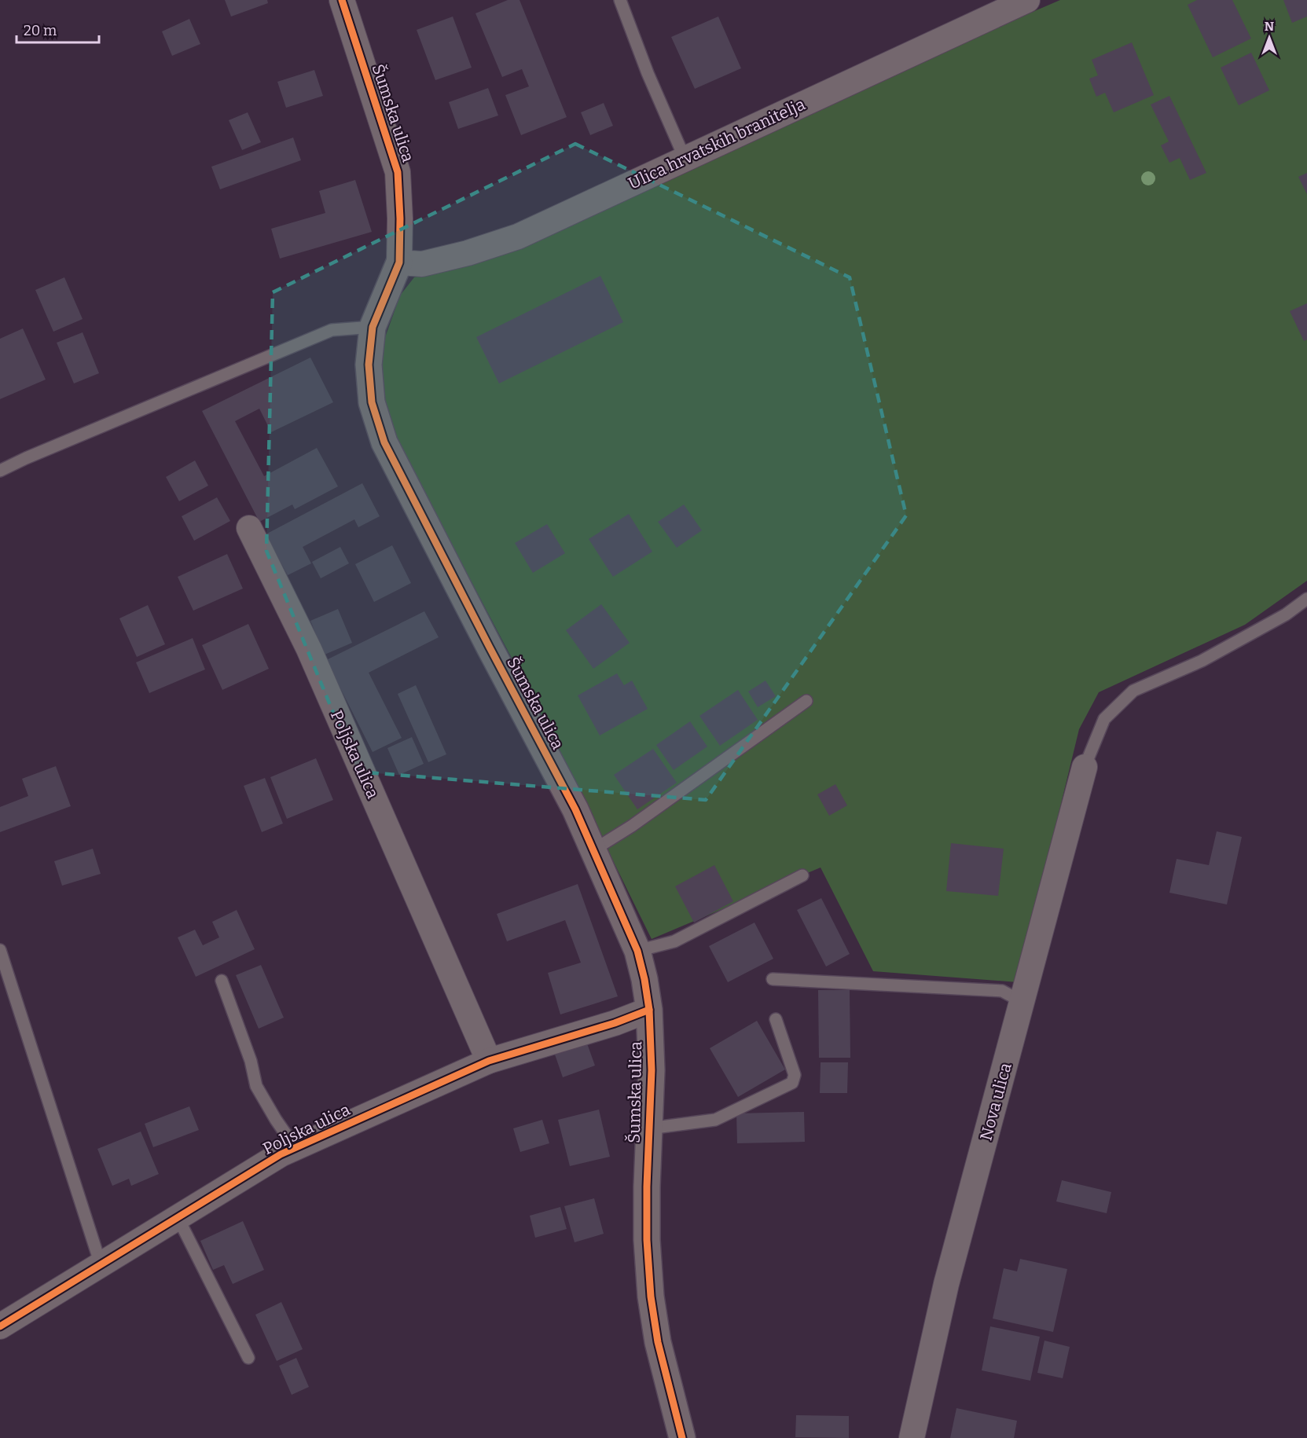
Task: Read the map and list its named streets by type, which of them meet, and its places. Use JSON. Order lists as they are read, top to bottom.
{
  "streets": {
    "street": [
      "Šumska ulica",
      "Ulica hrvatskih branitelja",
      "Poljska ulica",
      "Nova ulica"
    ]
  },
  "crossings": [
    ["Šumska ulica", "Ulica hrvatskih branitelja"],
    ["Šumska ulica", "Poljska ulica"]
  ],
  "scale_bar": "20 m",
  "north": "top"
}
